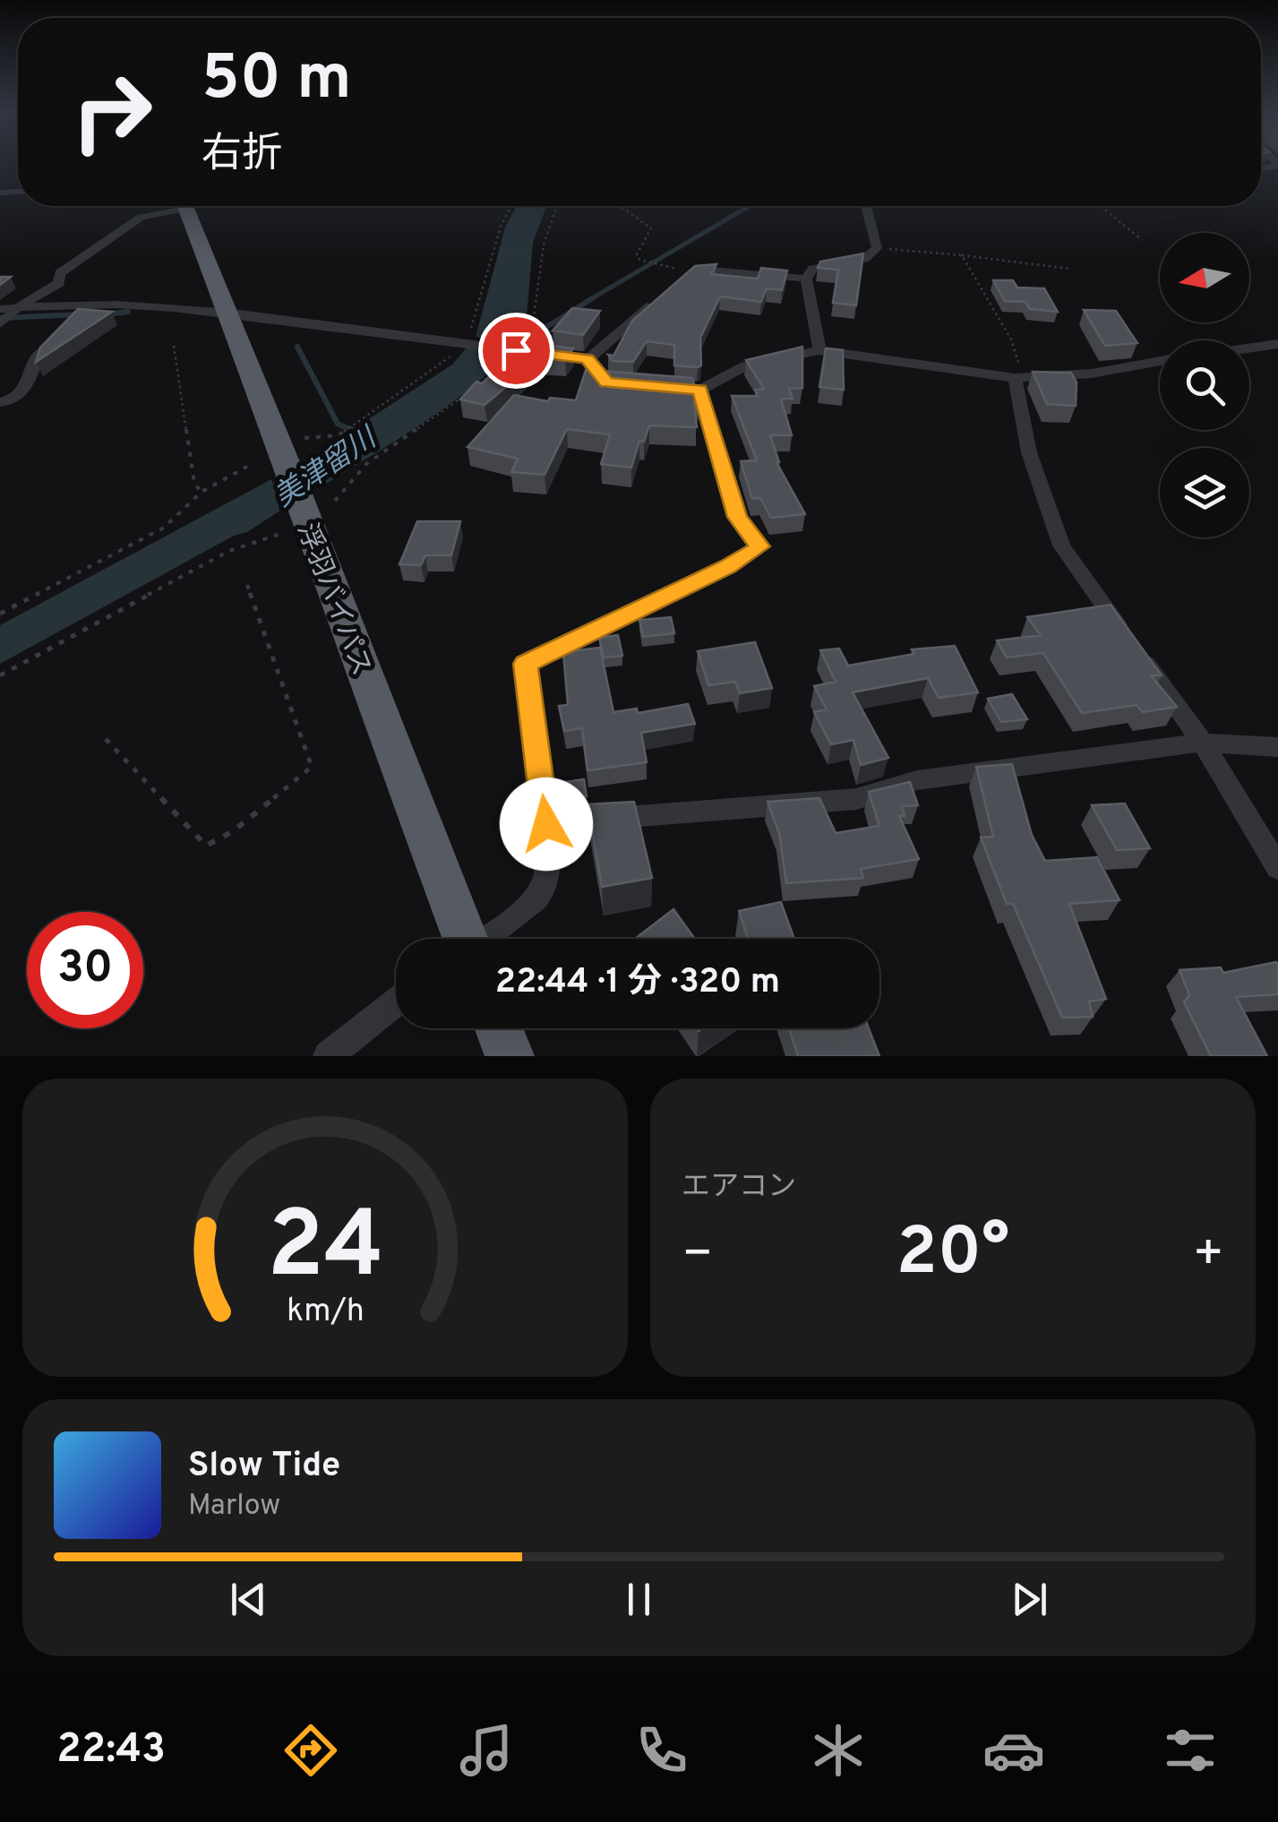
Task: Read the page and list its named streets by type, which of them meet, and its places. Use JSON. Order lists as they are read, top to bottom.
{
  "streets": {
    "highway": ["浮羽バイパス"]
  },
  "water": ["美津留川"],
  "north": "left",
  "page": {
    "turn": ["50 m", "右折"],
    "limit": "30",
    "trip": "22:44 · 1 分 · 320 m",
    "tile": "エアコン",
    "heat": ["−", "20°", "+"],
    "song": ["Slow Tide", "Marlow"],
    "tabs": "22:43",
    "gauge": ["24", "km/h"]
  }
}
